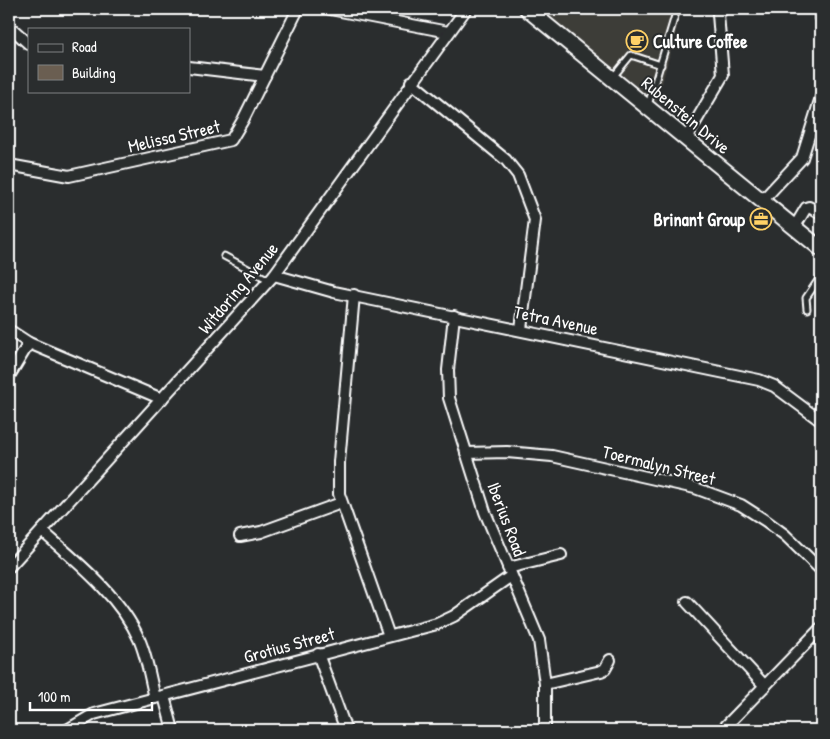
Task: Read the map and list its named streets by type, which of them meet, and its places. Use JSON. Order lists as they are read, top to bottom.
{
  "streets": {
    "street": [
      "Rubenstein Drive",
      "Melissa Street",
      "Witdoring Avenue",
      "Tetra Avenue",
      "Toermalyn Street",
      "Iberius Road",
      "Grotius Street"
    ]
  },
  "crossings": [
    ["Witdoring Avenue", "Tetra Avenue"],
    ["Tetra Avenue", "Iberius Road"],
    ["Toermalyn Street", "Iberius Road"],
    ["Iberius Road", "Grotius Street"]
  ],
  "places": {
    "cafe": ["Culture Coffee"],
    "office": ["Brinant Group"]
  },
  "legend": ["Road", "Building"],
  "scale_bar": "100 m"
}
